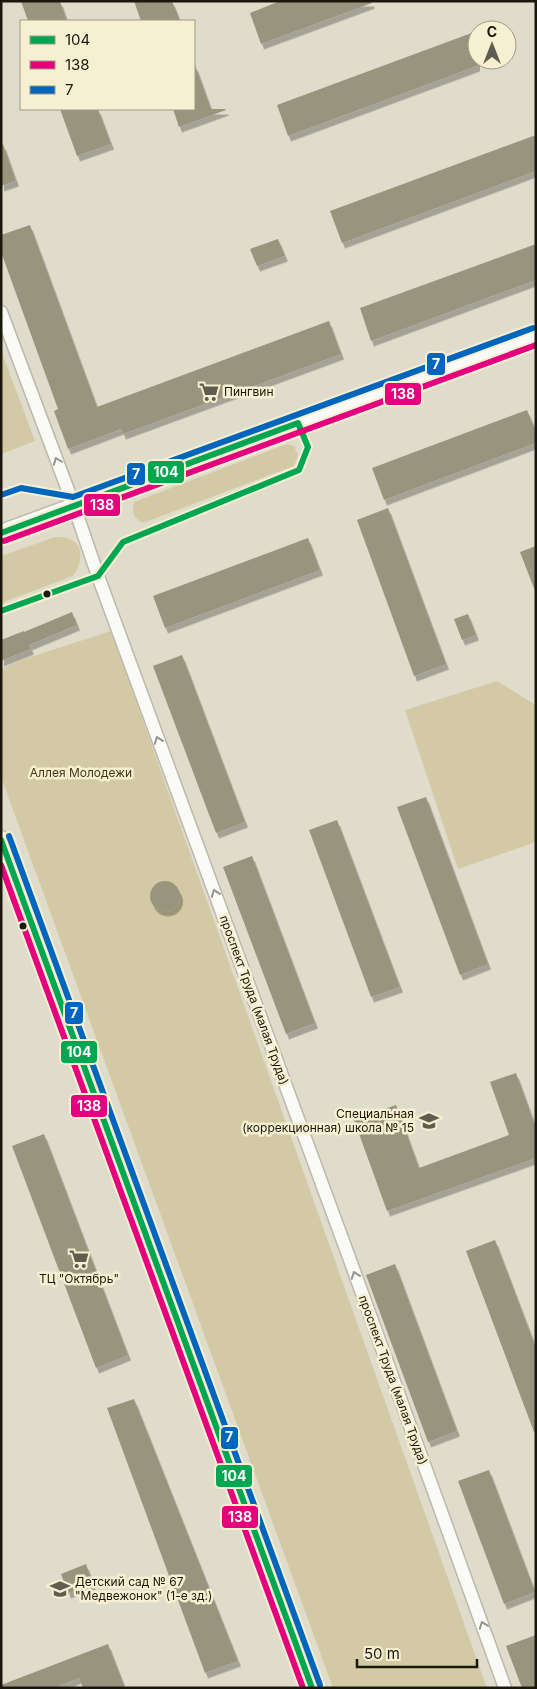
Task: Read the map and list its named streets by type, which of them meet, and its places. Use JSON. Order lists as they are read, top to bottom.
{
  "streets": {
    "street": ["проспект Труда (малая Труда)"]
  },
  "one_way": ["проспект Труда (малая Труда)"],
  "parks": ["Аллея Молодежи"],
  "places": {
    "supermarket": ["Пингвин", "ТЦ \"Октябрь\""],
    "school or university": ["Специальная (коррекционная) школа № 15", "Детский сад № 67 \"Медвежонок\" (1-е зд.)"]
  },
  "lines": ["transit line 7", "transit line 138", "transit line 104"],
  "legend": ["104", "138", "7"],
  "scale_bar": "50 m",
  "north": "top"
}
